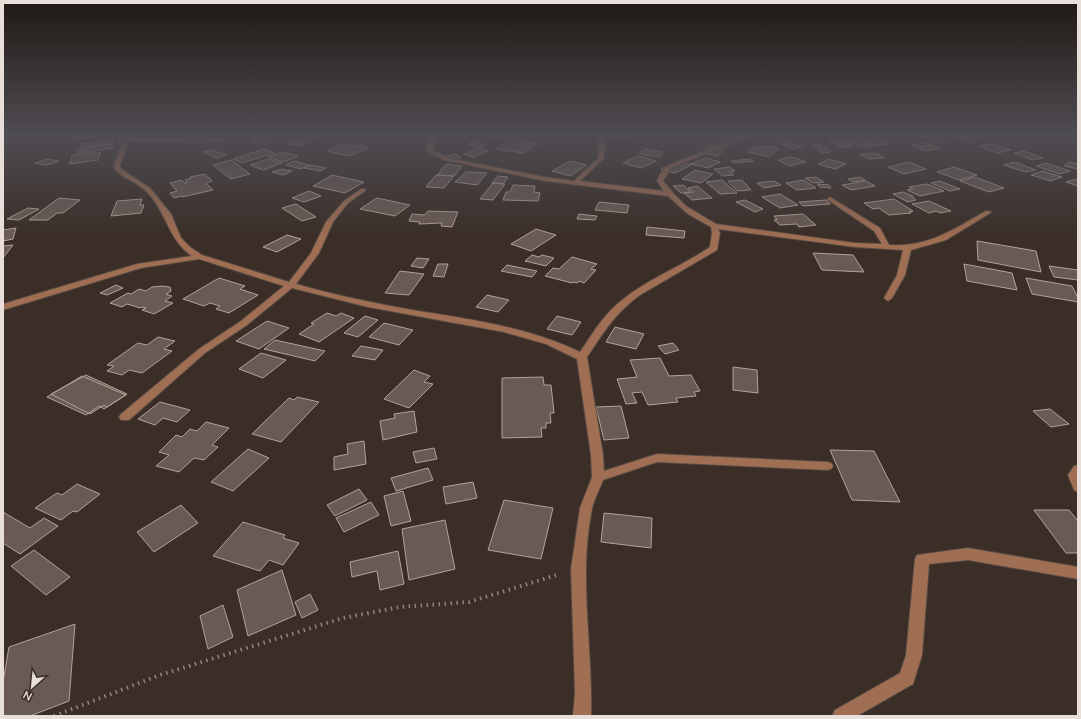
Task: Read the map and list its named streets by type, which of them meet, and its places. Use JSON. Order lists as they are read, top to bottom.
{
  "north": "bottom left"
}
